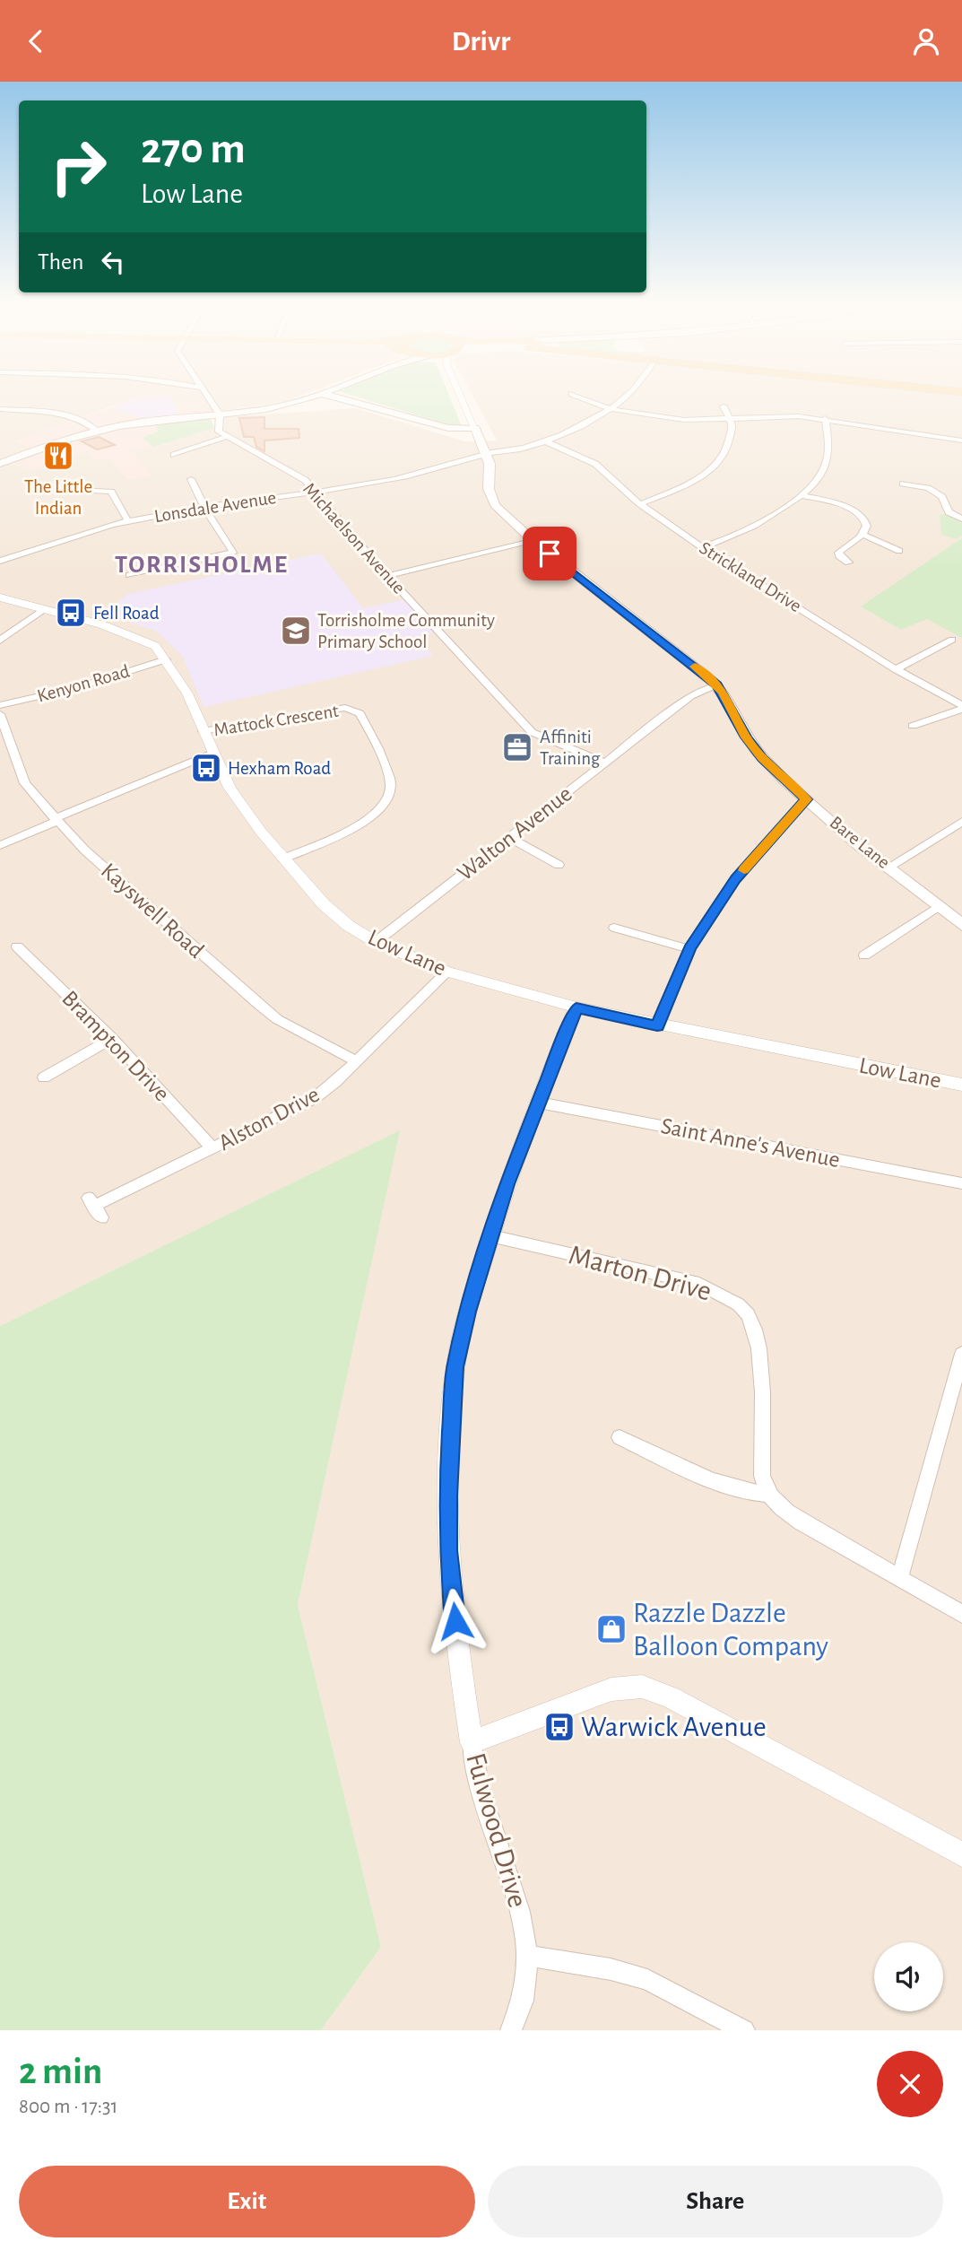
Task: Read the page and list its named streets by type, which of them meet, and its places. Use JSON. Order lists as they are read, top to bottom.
{
  "streets": {
    "main road": ["Bare Lane"],
    "street": [
      "Lonsdale Avenue",
      "Michaelson Avenue",
      "Strickland Drive",
      "Kenyon Road",
      "Mattock Crescent",
      "Walton Avenue",
      "Kayswell Road",
      "Low Lane",
      "Brampton Drive",
      "Alston Drive",
      "Saint Anne's Avenue",
      "Marton Drive",
      "Fulwood Drive"
    ]
  },
  "crossings": [
    ["Lonsdale Avenue", "Michaelson Avenue"],
    ["Lonsdale Avenue", "Strickland Drive"],
    ["Lonsdale Avenue", "Bare Lane"],
    ["Michaelson Avenue", "Walton Avenue"],
    ["Kenyon Road", "Low Lane"],
    ["Mattock Crescent", "Low Lane"],
    ["Walton Avenue", "Bare Lane"],
    ["Walton Avenue", "Low Lane"],
    ["Kayswell Road", "Alston Drive"],
    ["Low Lane", "Alston Drive"],
    ["Low Lane", "Fulwood Drive"],
    ["Brampton Drive", "Alston Drive"],
    ["Saint Anne's Avenue", "Fulwood Drive"],
    ["Marton Drive", "Fulwood Drive"]
  ],
  "districts": ["TORRISHOLME"],
  "places": {
    "restaurant": ["The Little Indian"],
    "bus stop": ["Fell Road", "Hexham Road", "Warwick Avenue"],
    "school or university": ["Torrisholme Community Primary School"],
    "office": ["Affiniti Training"],
    "shop": ["Razzle Dazzle Balloon Company"]
  },
  "page": {
    "header": "Drivr",
    "turn": ["270 m", "Low Lane"],
    "then": "Then",
    "heading": ["2 min", "800 m · 17:31"],
    "buttons": ["Exit", "Share"]
  }
}
